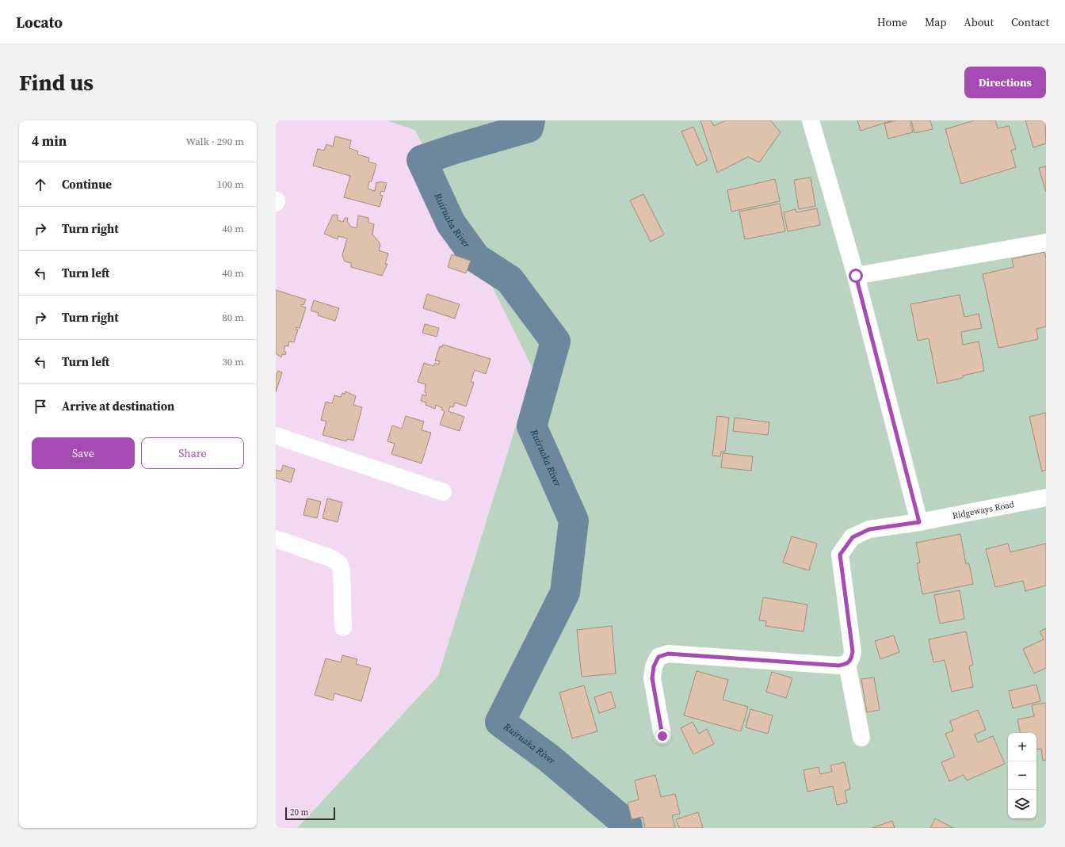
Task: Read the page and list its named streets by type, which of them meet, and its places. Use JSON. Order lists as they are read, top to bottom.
{
  "streets": {
    "street": ["Ridgeways Road"]
  },
  "water": ["Ruiruaka River"],
  "scale_bar": "20 m",
  "page": {
    "header": "Locato",
    "nav": [
      "Home",
      "Map",
      "About",
      "Contact"
    ],
    "buttons": [
      "Directions",
      ["Save", "Share"]
    ],
    "title": "Find us",
    "heading": ["4 min", "Walk · 290 m"],
    "list": [
      ["Continue", "100 m"],
      ["Turn right", "40 m"],
      ["Turn left", "40 m"],
      ["Turn right", "80 m"],
      ["Turn left", "30 m"],
      "Arrive at destination"
    ],
    "map_buttons": ["+", "−"],
    "scale": "20 m"
  }
}
